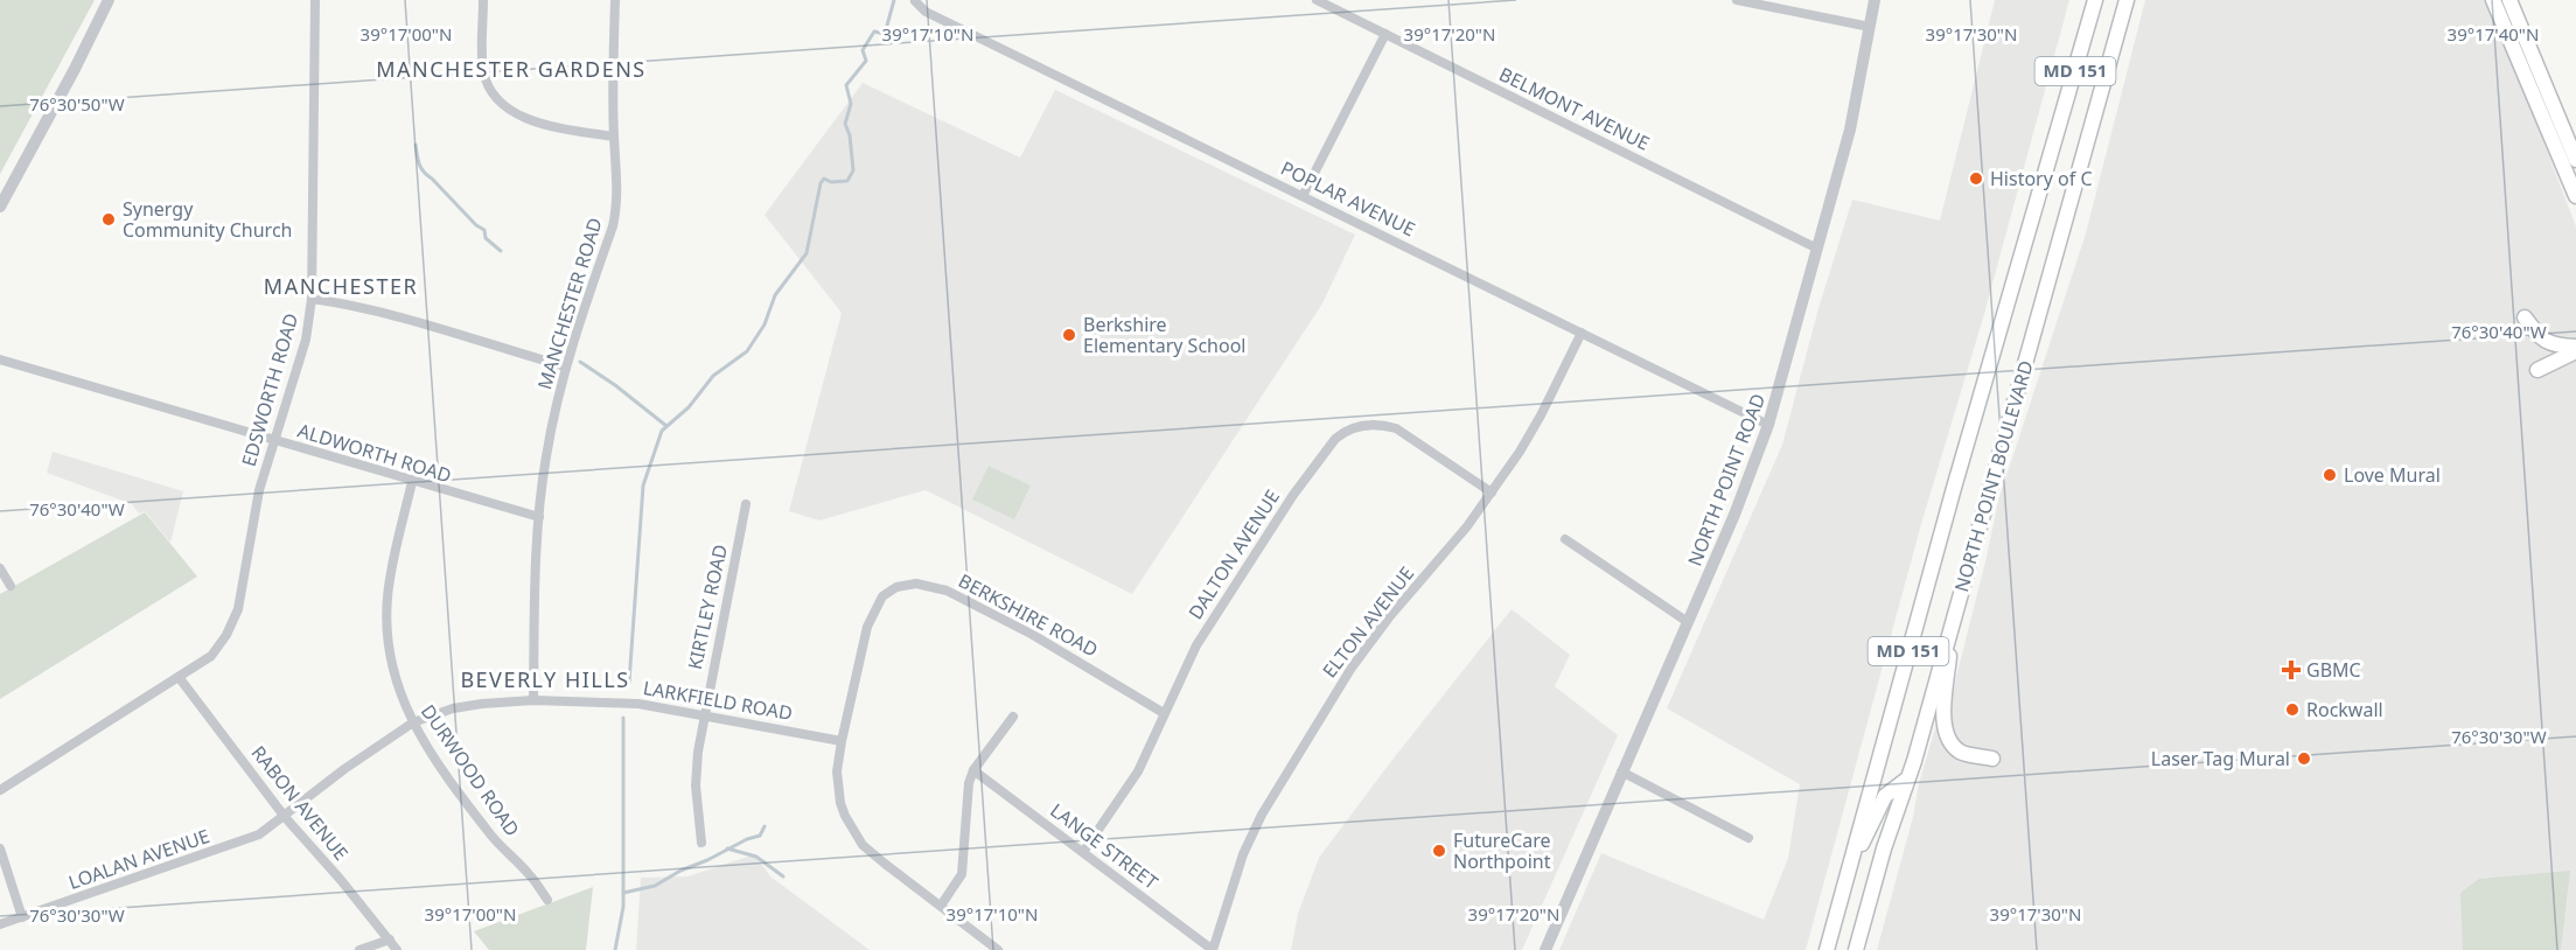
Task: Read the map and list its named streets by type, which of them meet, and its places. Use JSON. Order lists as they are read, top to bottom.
{
  "streets": {
    "main road": ["MD 151", "NORTH POINT BOULEVARD"],
    "street": [
      "BELMONT AVENUE",
      "POPLAR AVENUE",
      "MANCHESTER ROAD",
      "EDSWORTH ROAD",
      "ALDWORTH ROAD",
      "NORTH POINT ROAD",
      "DALTON AVENUE",
      "KIRTLEY ROAD",
      "BERKSHIRE ROAD",
      "ELTON AVENUE",
      "LARKFIELD ROAD",
      "DURWOOD ROAD",
      "RABON AVENUE",
      "LANGE STREET",
      "LOALAN AVENUE"
    ]
  },
  "crossings": [
    ["BELMONT AVENUE", "NORTH POINT ROAD"],
    ["POPLAR AVENUE", "NORTH POINT ROAD"],
    ["POPLAR AVENUE", "ELTON AVENUE"],
    ["MANCHESTER ROAD", "ALDWORTH ROAD"],
    ["MANCHESTER ROAD", "LARKFIELD ROAD"],
    ["EDSWORTH ROAD", "ALDWORTH ROAD"],
    ["EDSWORTH ROAD", "RABON AVENUE"],
    ["ALDWORTH ROAD", "DURWOOD ROAD"],
    ["DALTON AVENUE", "BERKSHIRE ROAD"],
    ["DALTON AVENUE", "ELTON AVENUE"],
    ["DALTON AVENUE", "LANGE STREET"],
    ["KIRTLEY ROAD", "LARKFIELD ROAD"],
    ["BERKSHIRE ROAD", "LARKFIELD ROAD"],
    ["ELTON AVENUE", "LANGE STREET"],
    ["LARKFIELD ROAD", "DURWOOD ROAD"],
    ["LARKFIELD ROAD", "RABON AVENUE"],
    ["LARKFIELD ROAD", "LOALAN AVENUE"],
    ["RABON AVENUE", "LOALAN AVENUE"]
  ],
  "districts": ["MANCHESTER GARDENS", "MANCHESTER", "BEVERLY HILLS"],
  "places": {
    "other": [
      "History of C",
      "Synergy Community Church",
      "Berkshire Elementary School",
      "Love Mural",
      "Rockwall",
      "Laser Tag Mural",
      "FutureCare Northpoint"
    ],
    "health": ["GBMC"]
  },
  "coordinates": [
    "39°17'00\"N",
    "39°17'10\"N",
    "39°17'20\"N",
    "39°17'30\"N",
    "39°17'40\"N",
    "76°30'50\"W",
    "76°30'40\"W",
    "76°30'30\"W"
  ]
}
